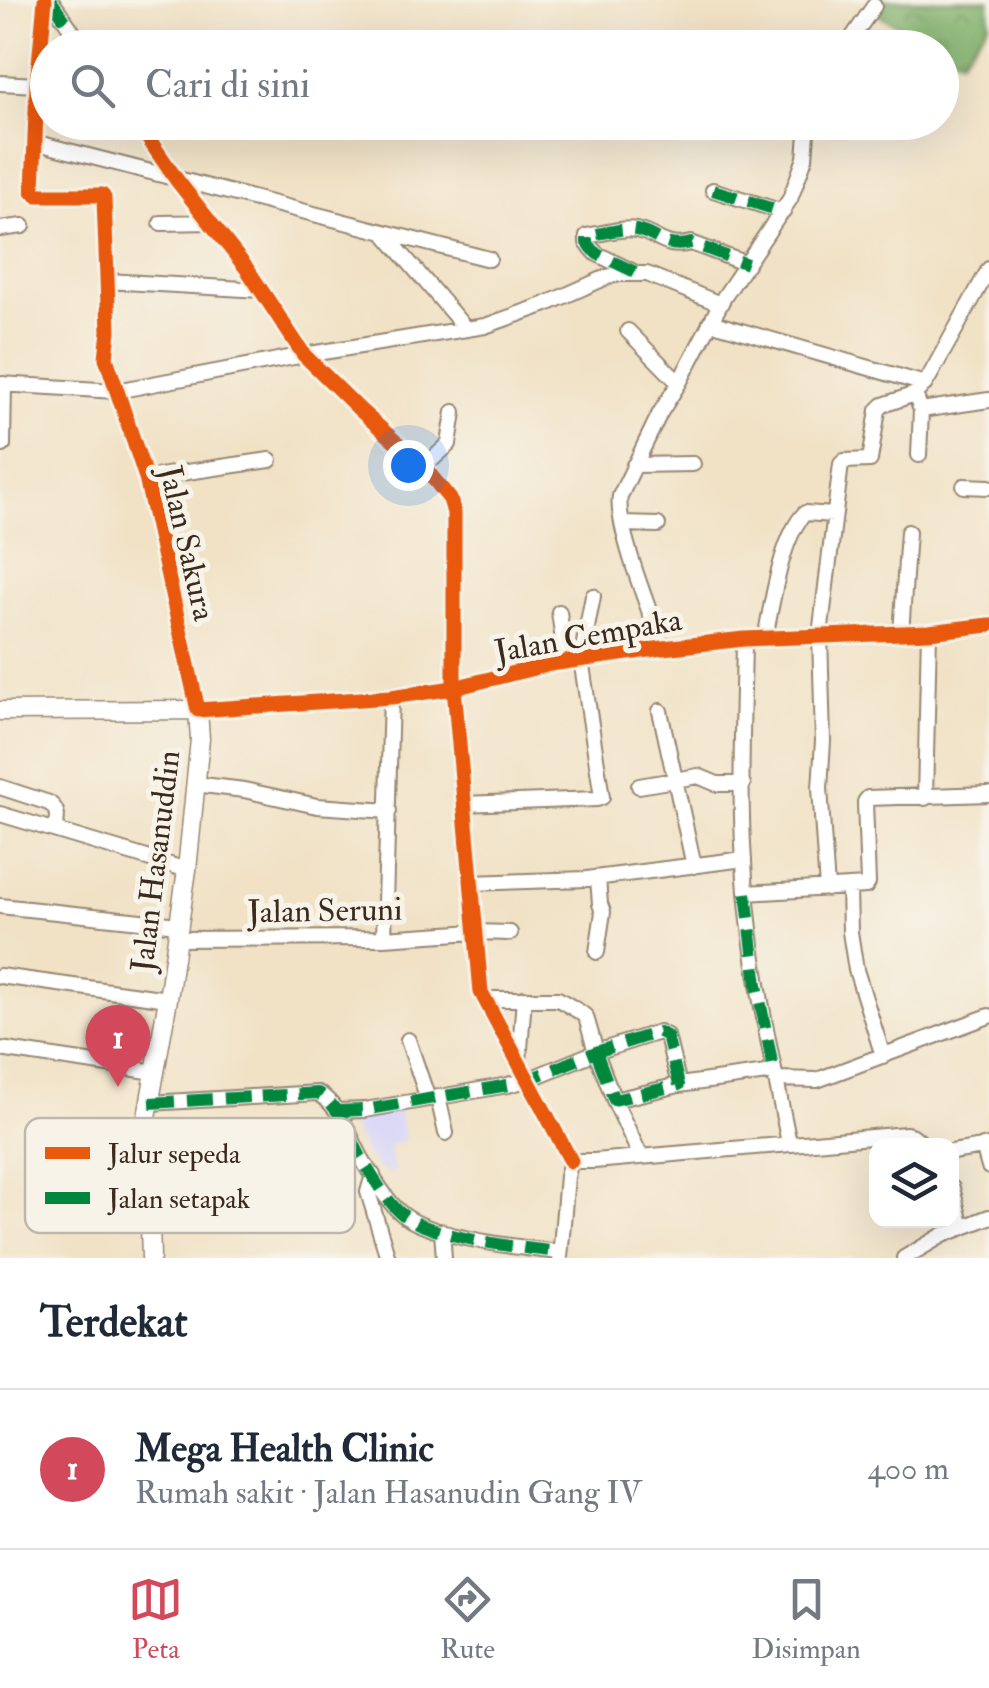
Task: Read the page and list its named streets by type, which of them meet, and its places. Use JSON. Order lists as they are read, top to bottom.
{
  "streets": {
    "main road": ["Jalan Hasanuddin"],
    "street": ["Jalan Sakura", "Jalan Cempaka", "Jalan Seruni"]
  },
  "crossings": [
    ["Jalan Sakura", "Jalan Cempaka"],
    ["Jalan Sakura", "Jalan Hasanuddin"],
    ["Jalan Cempaka", "Jalan Hasanuddin"],
    ["Jalan Hasanuddin", "Jalan Seruni"]
  ],
  "legend": ["Jalur sepeda", "Jalan setapak"],
  "page": {
    "search": "Cari di sini",
    "pins": "1",
    "heading": "Terdekat",
    "list": [
      {
        "mark": "1",
        "name": "Mega Health Clinic",
        "note": "Rumah sakit · Jalan Hasanudin Gang IV",
        "value": "400 m"
      }
    ],
    "nav": ["Peta", "Rute", "Disimpan"]
  }
}
